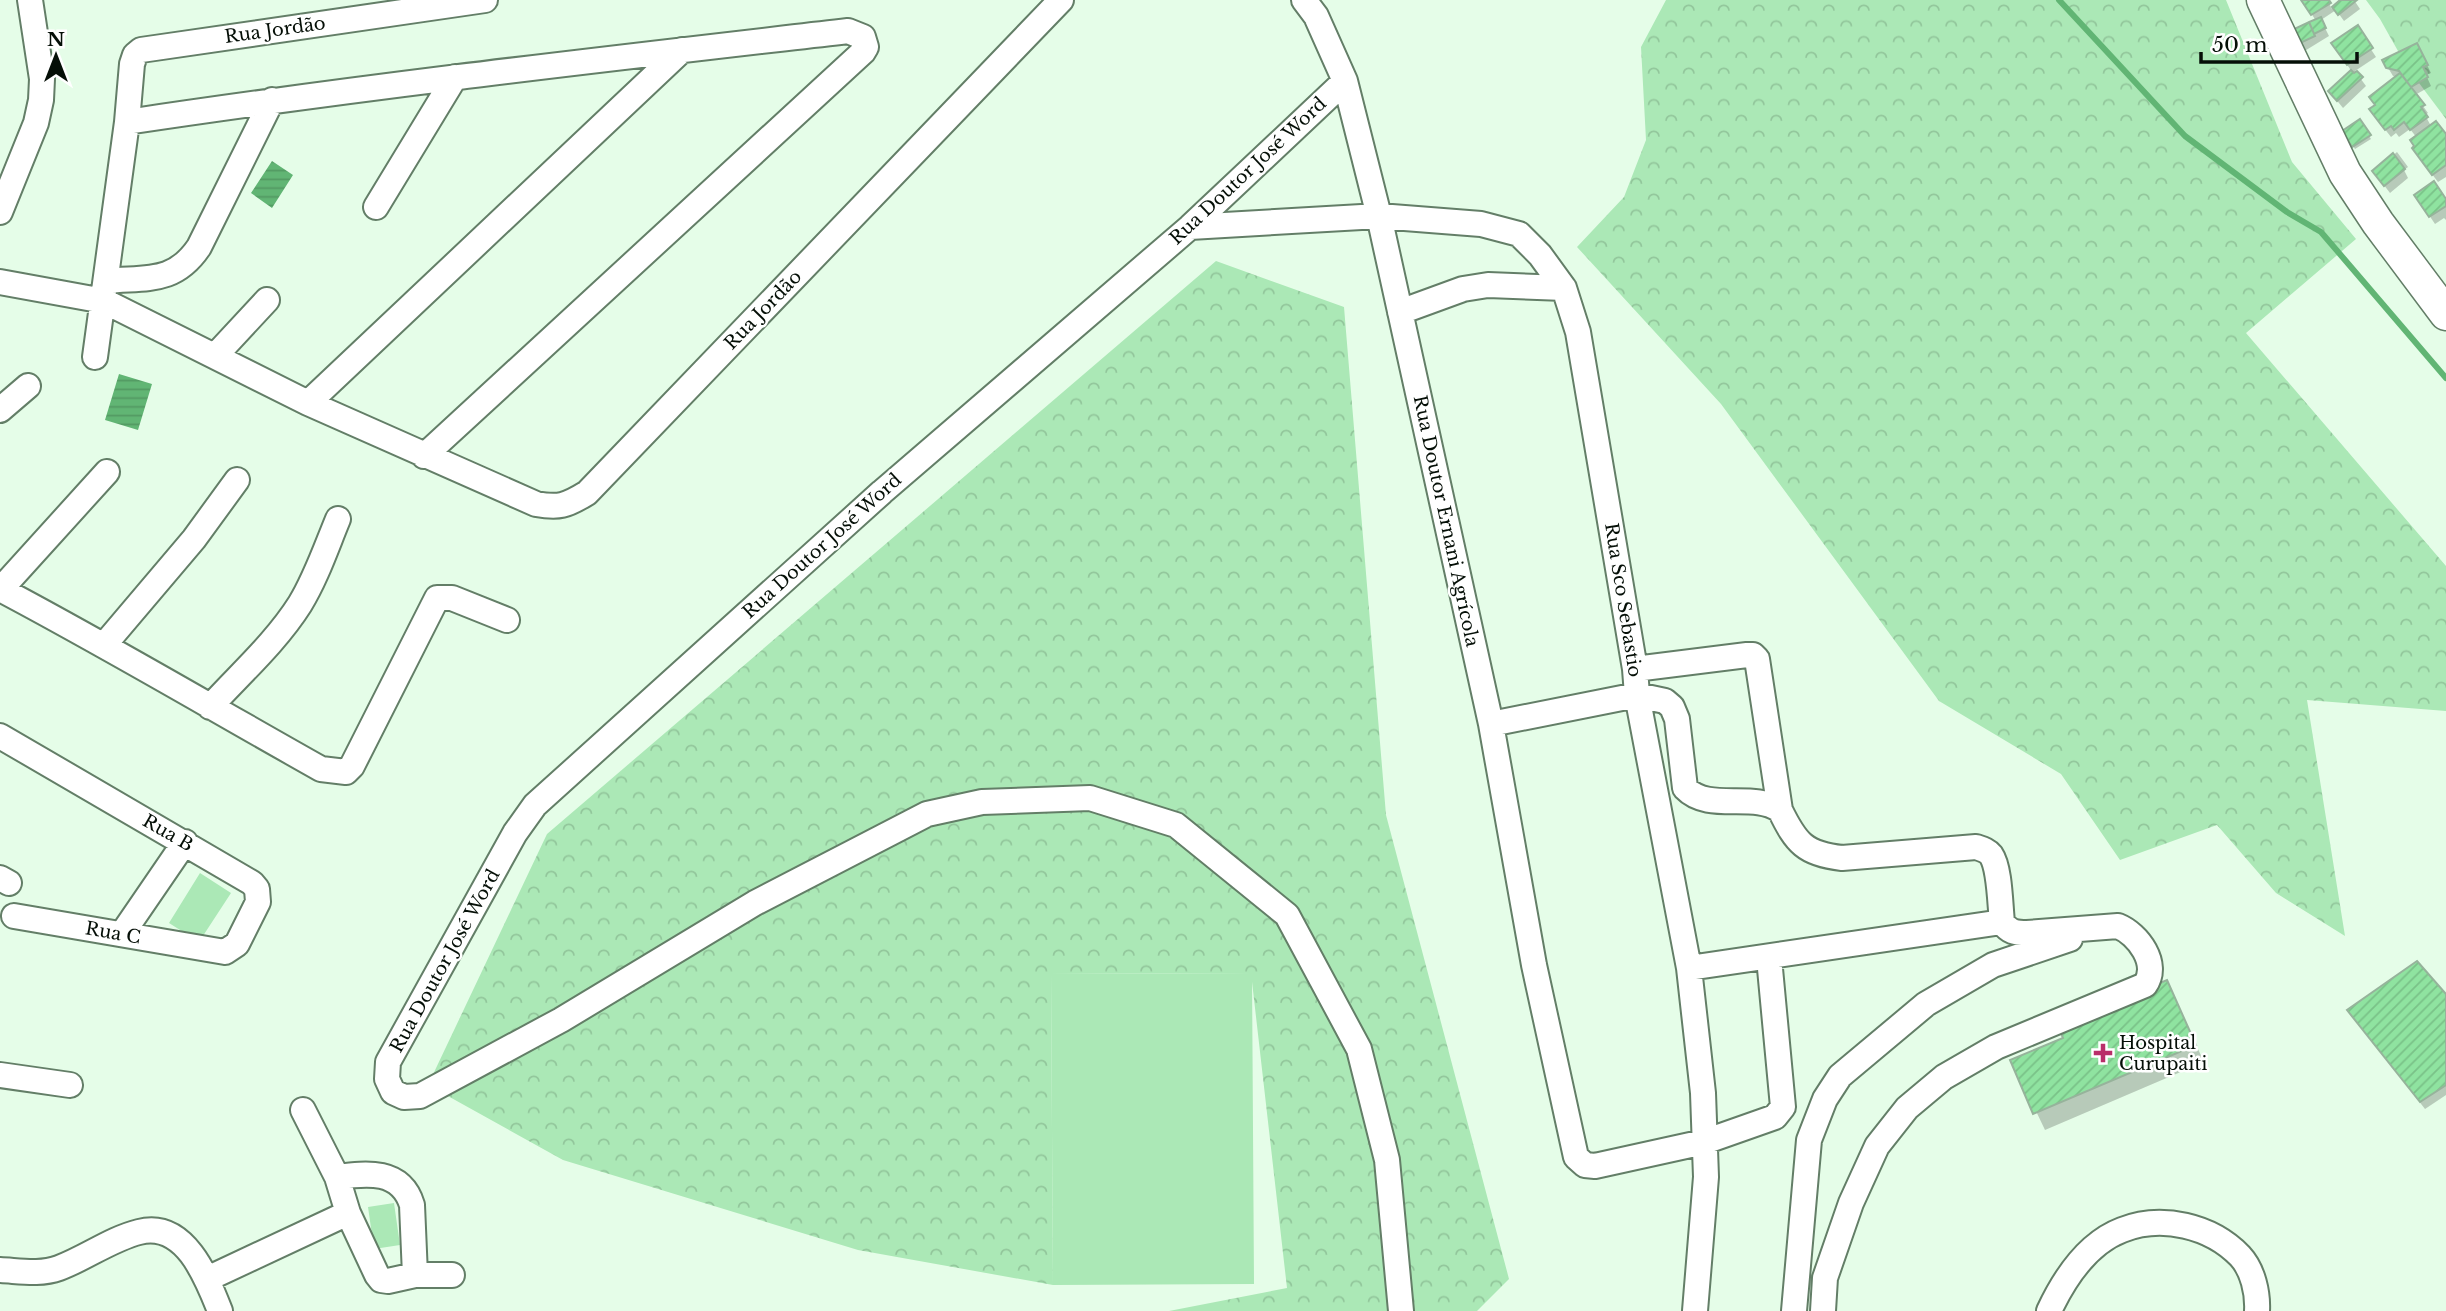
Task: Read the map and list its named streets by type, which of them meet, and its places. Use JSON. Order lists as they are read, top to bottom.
{
  "streets": {
    "street": [
      "Rua Jordão",
      "Rua Doutor José Word",
      "Rua Doutor Ernani Agrícola",
      "Rua Sco Sebastio",
      "Rua B",
      "Rua C"
    ]
  },
  "crossings": [
    ["Rua Doutor José Word", "Rua Doutor Ernani Agrícola"],
    ["Rua Doutor José Word", "Rua Sco Sebastio"],
    ["Rua Doutor Ernani Agrícola", "Rua Sco Sebastio"],
    ["Rua B", "Rua C"]
  ],
  "places": {
    "health": ["Hospital Curupaiti"]
  },
  "scale_bar": "50 m",
  "north": "top"
}
